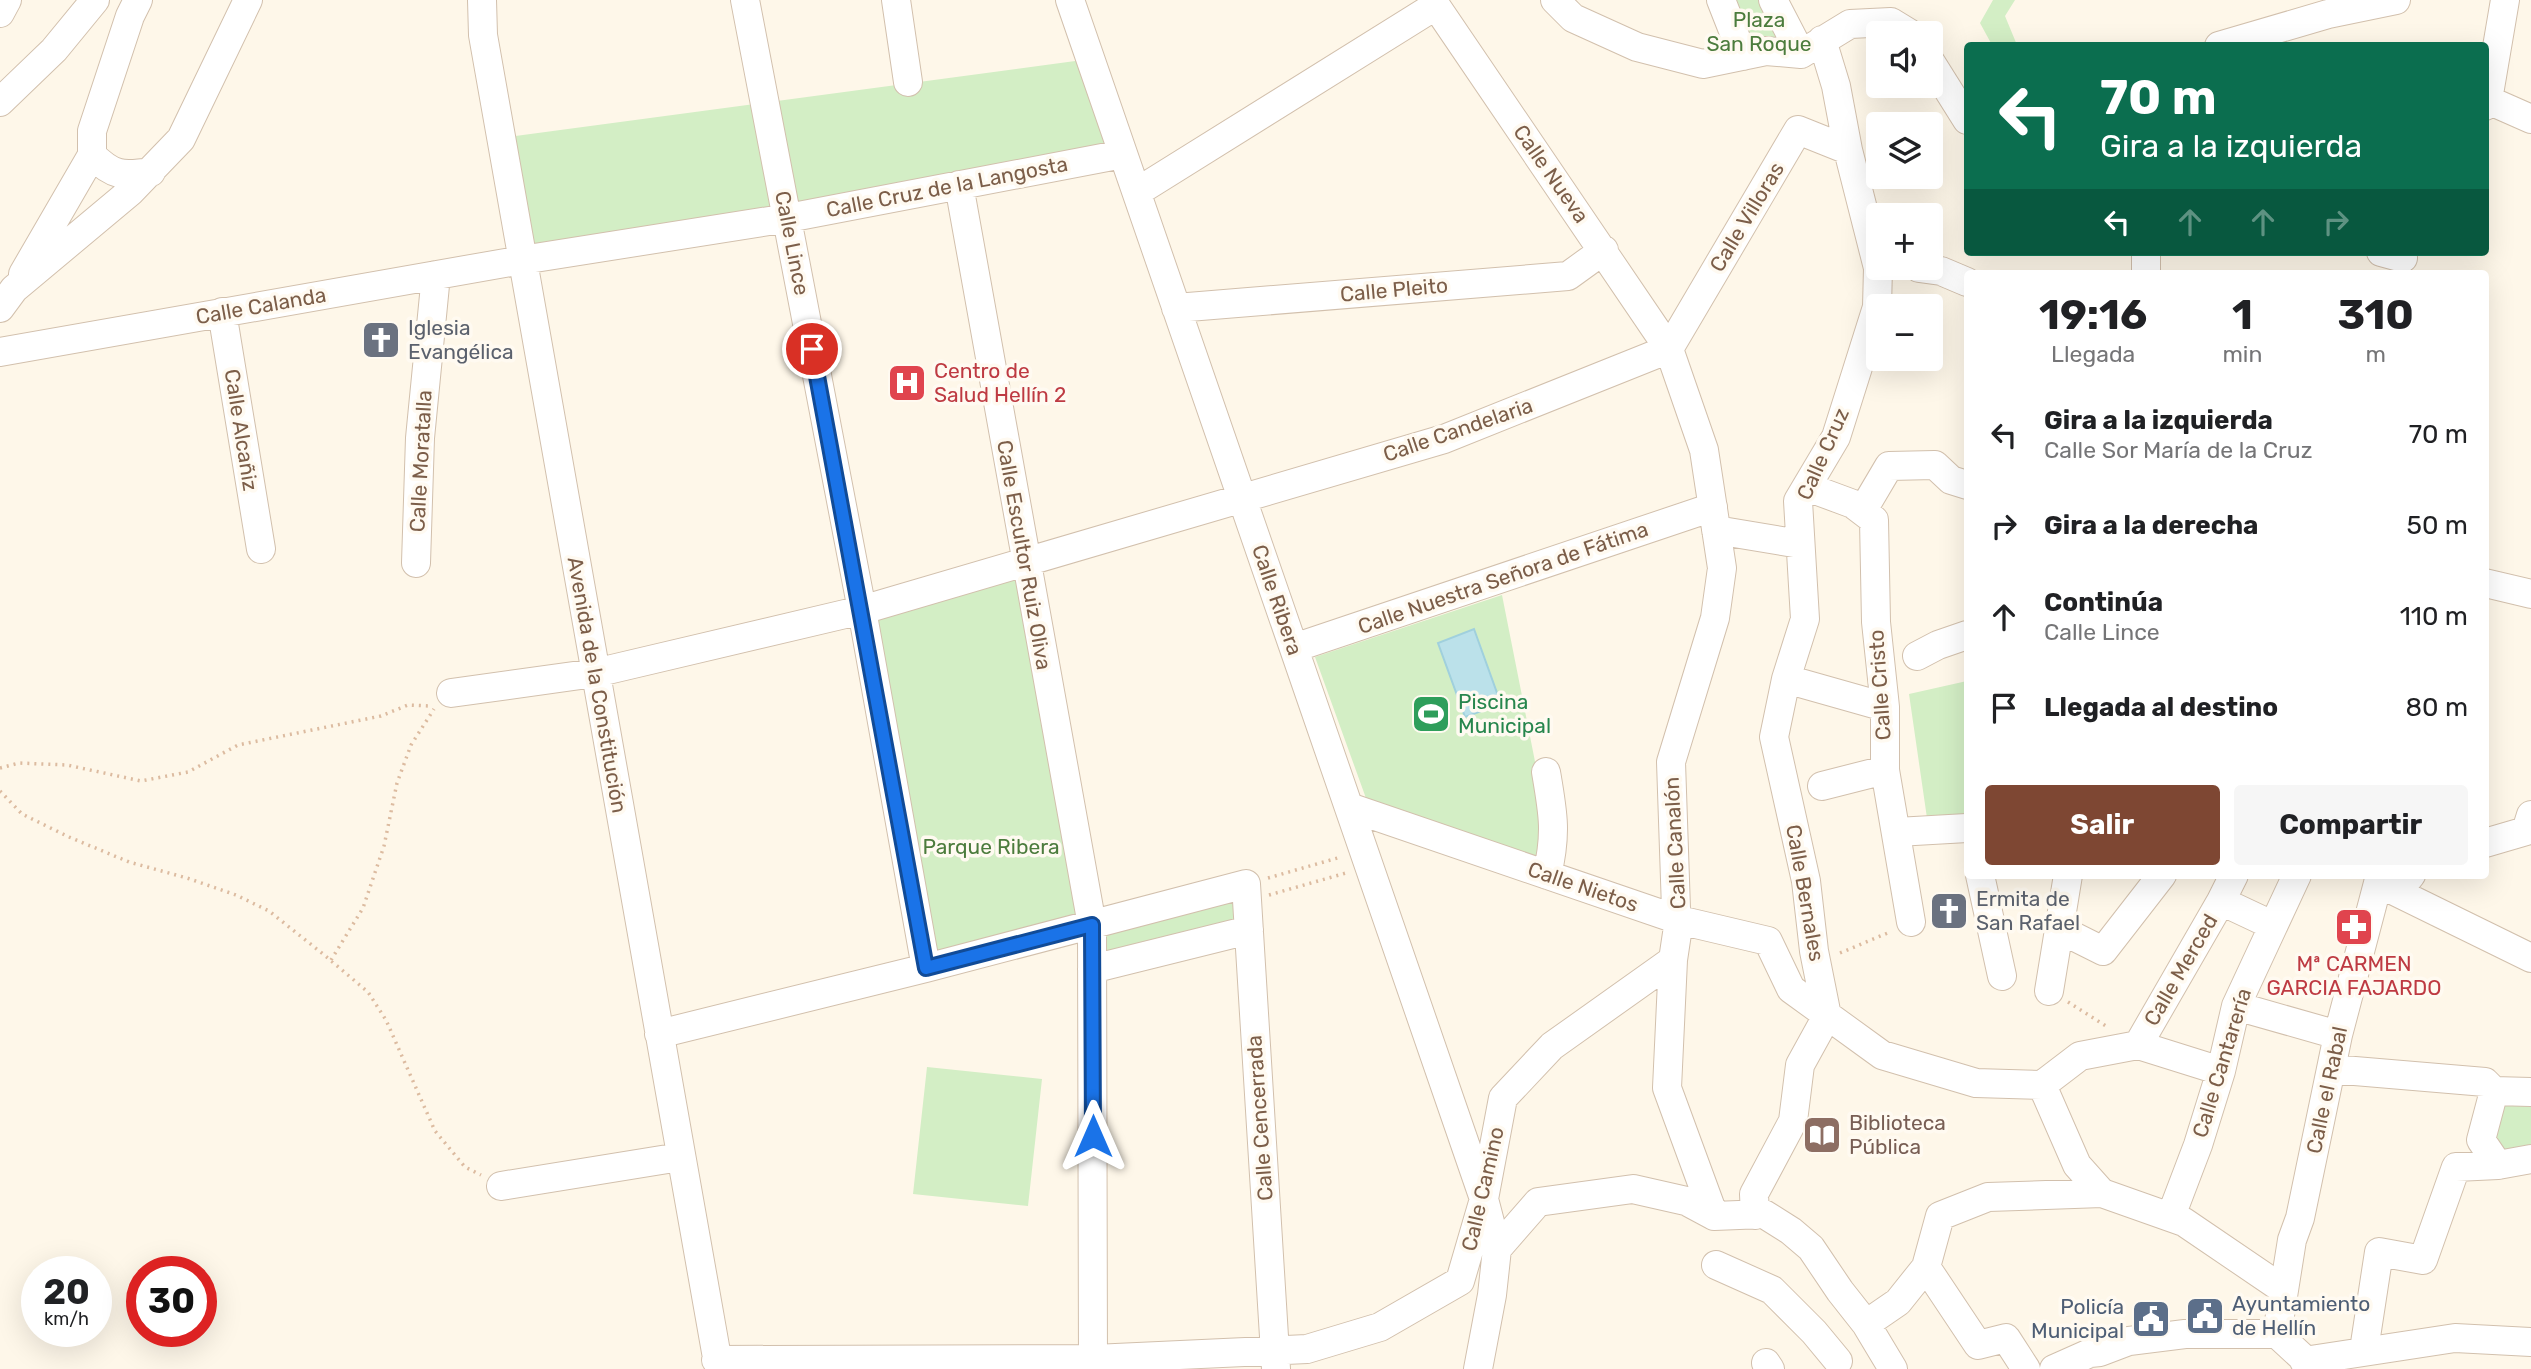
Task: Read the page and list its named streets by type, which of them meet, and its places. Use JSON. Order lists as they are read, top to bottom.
{
  "streets": {
    "street": [
      "Calle Nueva",
      "Calle Cruz de la Langosta",
      "Calle Villoras",
      "Calle Lince",
      "Calle Pleito",
      "Calle Calanda",
      "Calle Alcañiz",
      "Calle Candelaria",
      "Calle Cruz",
      "Calle Moratalla",
      "Calle Escultor Ruiz Oliva",
      "Calle Nuestra Señora de Fátima",
      "Calle Ribera",
      "Avenida de la Constitución",
      "Calle Cristo",
      "Calle Canalón",
      "Calle Nietos",
      "Calle Bernales",
      "Calle Merced",
      "Calle Cantarería",
      "Calle el Rabal",
      "Calle Cencerrada",
      "Calle Camino"
    ]
  },
  "crossings": [
    ["Calle Nueva", "Calle Villoras"],
    ["Calle Nueva", "Calle Pleito"],
    ["Calle Nueva", "Calle Candelaria"],
    ["Calle Nueva", "Calle Canalón"],
    ["Calle Cruz de la Langosta", "Calle Lince"],
    ["Calle Cruz de la Langosta", "Calle Calanda"],
    ["Calle Cruz de la Langosta", "Calle Escultor Ruiz Oliva"],
    ["Calle Cruz de la Langosta", "Calle Ribera"],
    ["Calle Cruz de la Langosta", "Avenida de la Constitución"],
    ["Calle Villoras", "Calle Candelaria"],
    ["Calle Villoras", "Calle Cruz"],
    ["Calle Villoras", "Calle Canalón"],
    ["Calle Lince", "Calle Candelaria"],
    ["Calle Pleito", "Calle Ribera"],
    ["Calle Calanda", "Calle Alcañiz"],
    ["Calle Calanda", "Calle Moratalla"],
    ["Calle Calanda", "Avenida de la Constitución"],
    ["Calle Candelaria", "Calle Escultor Ruiz Oliva"],
    ["Calle Candelaria", "Calle Ribera"],
    ["Calle Candelaria", "Avenida de la Constitución"],
    ["Calle Candelaria", "Calle Canalón"],
    ["Calle Cruz", "Calle Bernales"],
    ["Calle Escultor Ruiz Oliva", "Calle Camino"],
    ["Calle Nuestra Señora de Fátima", "Calle Ribera"],
    ["Calle Nuestra Señora de Fátima", "Calle Canalón"],
    ["Calle Ribera", "Calle Nietos"],
    ["Calle Ribera", "Calle Camino"],
    ["Avenida de la Constitución", "Calle Camino"],
    ["Calle Canalón", "Calle Nietos"],
    ["Calle Canalón", "Calle Camino"],
    ["Calle Nietos", "Calle Bernales"],
    ["Calle Cencerrada", "Calle Camino"]
  ],
  "parks": ["Plaza San Roque", "Parque Ribera"],
  "places": {
    "church": ["Iglesia Evangélica", "Ermita de San Rafael"],
    "hospital": ["Centro de Salud Hellín 2"],
    "sports": ["Piscina Municipal"],
    "pharmacy": ["Mª CARMEN GARCIA FAJARDO"],
    "library": ["Biblioteca Pública"],
    "public building": ["Ayuntamiento de Hellín", "Policía Municipal"]
  },
  "page": {
    "map_buttons": ["+", "−"],
    "turn": ["70 m", "Gira a la izquierda"],
    "eta": [
      "19:16",
      "Llegada",
      "1",
      "min",
      "310",
      "m"
    ],
    "list": [
      {
        "name": "Gira a la izquierda",
        "note": "Calle Sor María de la Cruz",
        "value": "70 m"
      },
      {
        "name": "Gira a la derecha",
        "value": "50 m"
      },
      {
        "name": "Continúa",
        "note": "Calle Lince",
        "value": "110 m"
      },
      {
        "name": "Llegada al destino",
        "value": "80 m"
      }
    ],
    "buttons": ["Salir", "Compartir"],
    "speed": "20 km/h",
    "limit": "30"
  }
}
